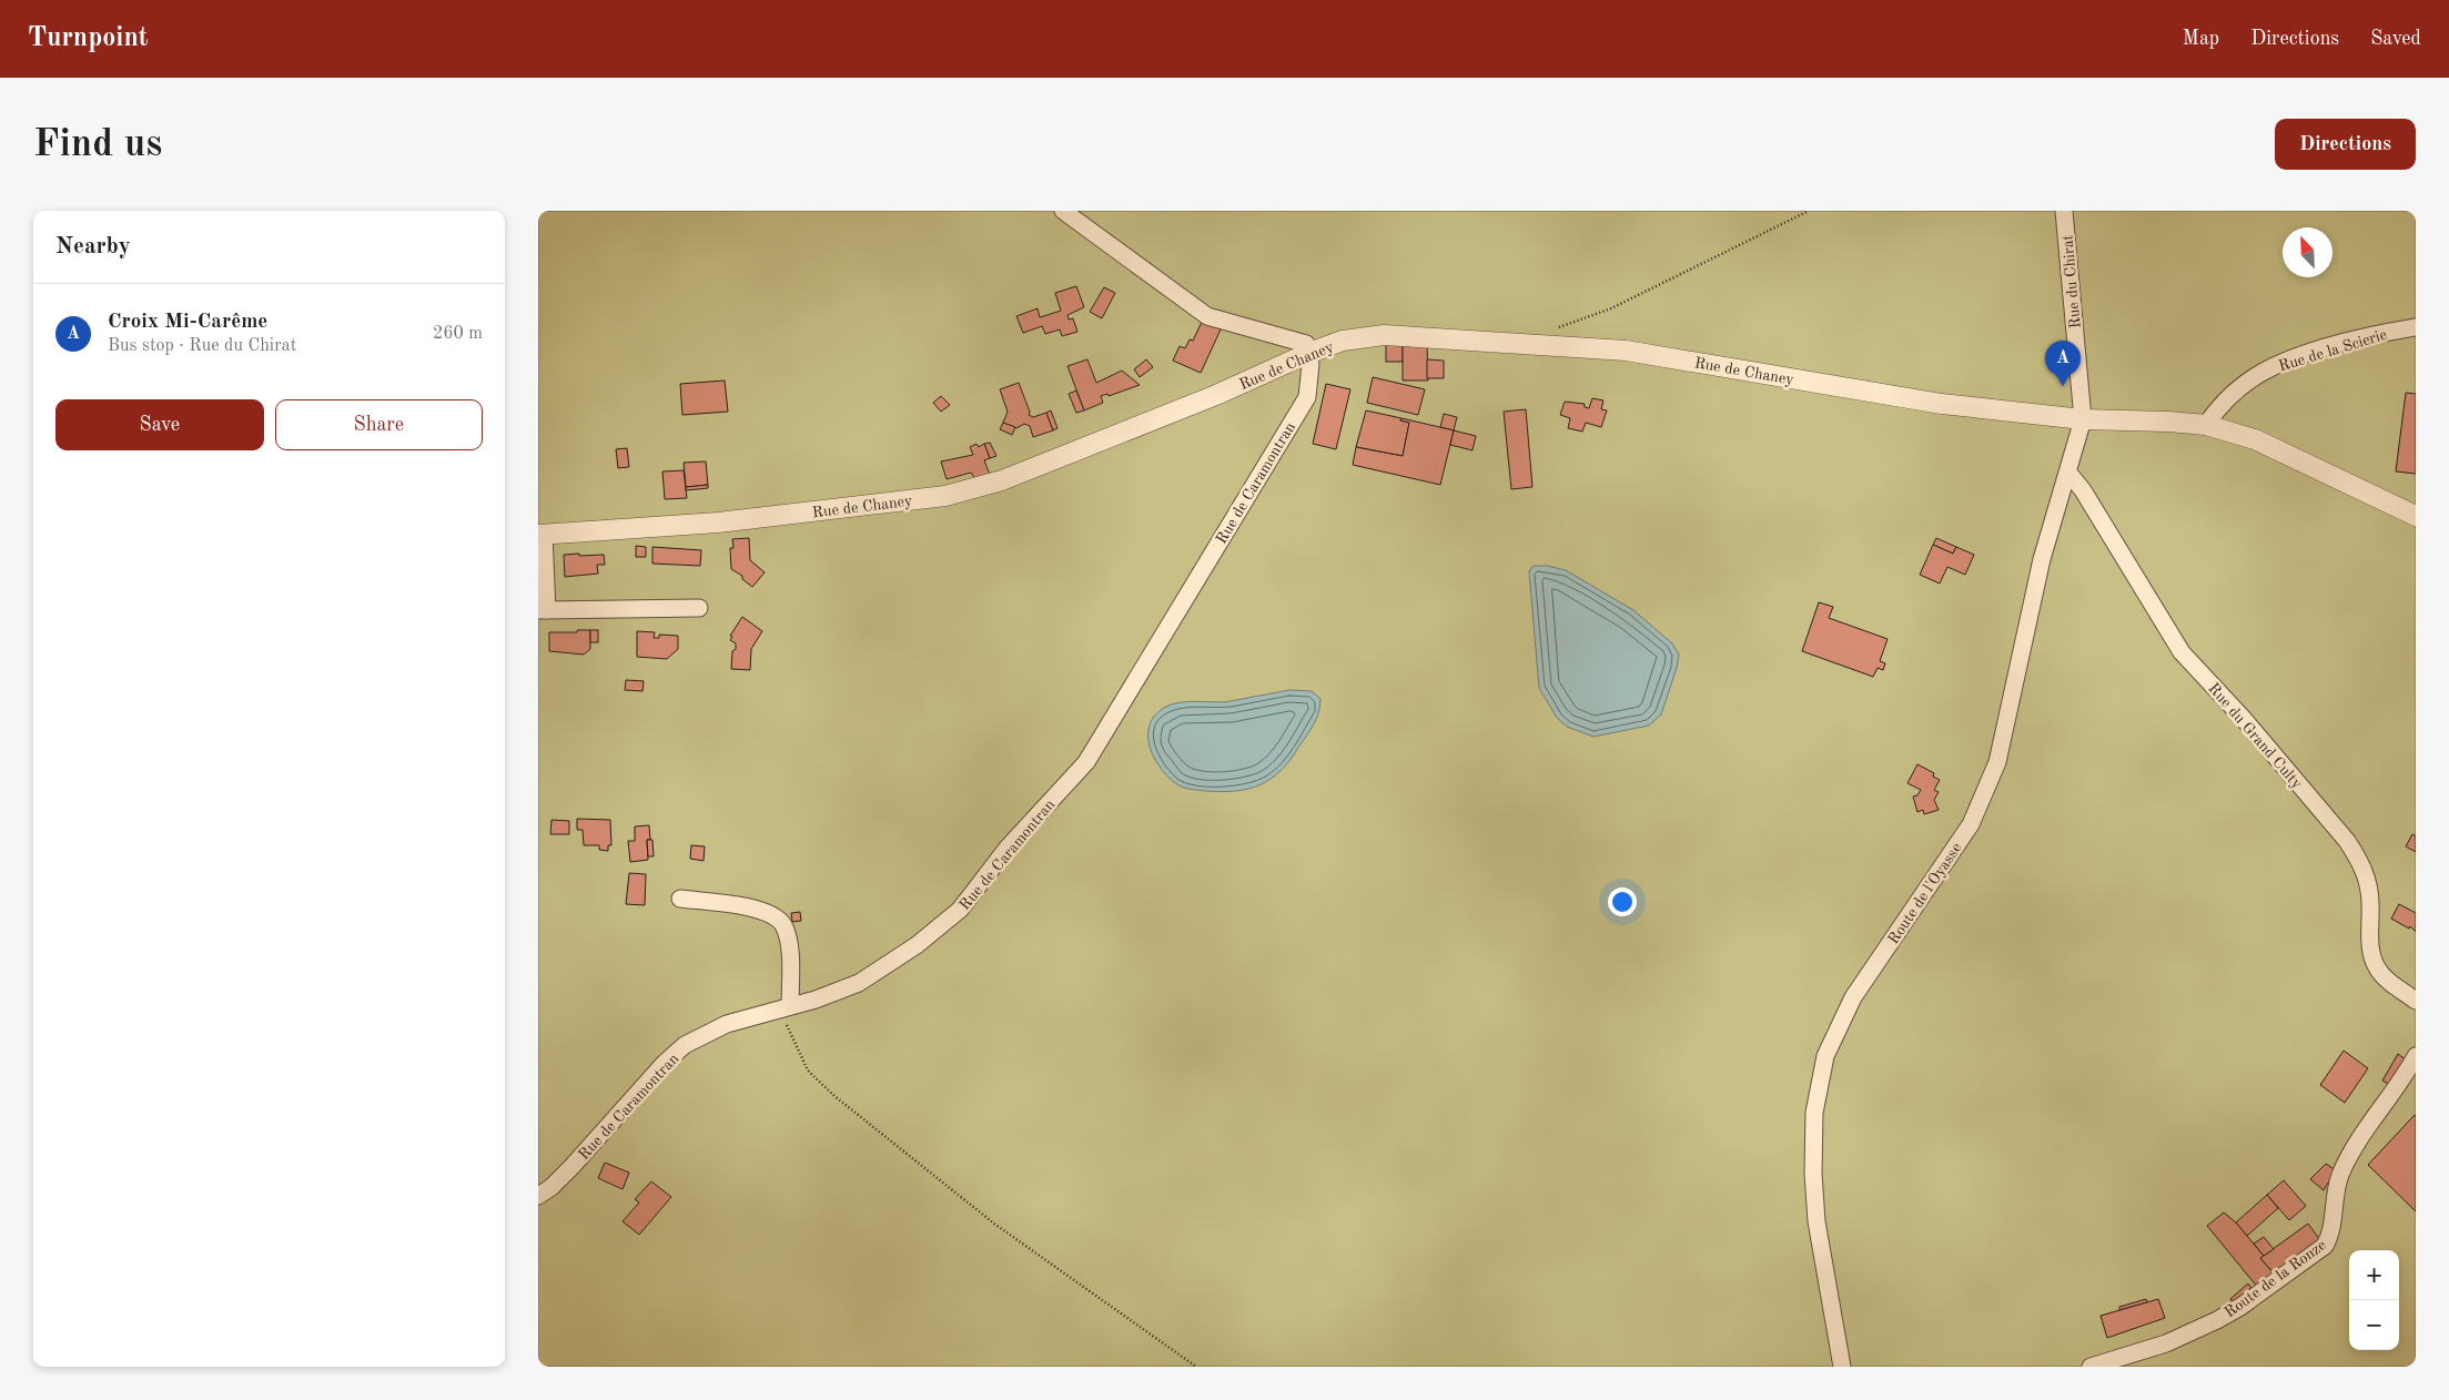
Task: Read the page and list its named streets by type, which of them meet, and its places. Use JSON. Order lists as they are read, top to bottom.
{
  "streets": {
    "street": [
      "Rue du Chirat",
      "Rue de la Scierie",
      "Rue de Chaney",
      "Rue de Caramontran",
      "Rue du Grand Culty",
      "Route de l'Oyasse",
      "Route de la Ronze"
    ]
  },
  "crossings": [
    ["Rue du Chirat", "Rue de Chaney"],
    ["Rue du Chirat", "Route de l'Oyasse"],
    ["Rue de la Scierie", "Rue de Chaney"],
    ["Rue de Chaney", "Rue de Caramontran"],
    ["Rue de Chaney", "Route de l'Oyasse"],
    ["Rue du Grand Culty", "Route de l'Oyasse"]
  ],
  "north": "top left",
  "page": {
    "header": "Turnpoint",
    "nav": ["Map", "Directions", "Saved"],
    "buttons": [
      "Directions",
      ["Save", "Share"]
    ],
    "title": "Find us",
    "heading": "Nearby",
    "list": [
      {
        "mark": "A",
        "name": "Croix Mi-Carême",
        "note": "Bus stop · Rue du Chirat",
        "value": "260 m"
      }
    ],
    "pins": "A",
    "map_buttons": ["+", "−"]
  }
}
